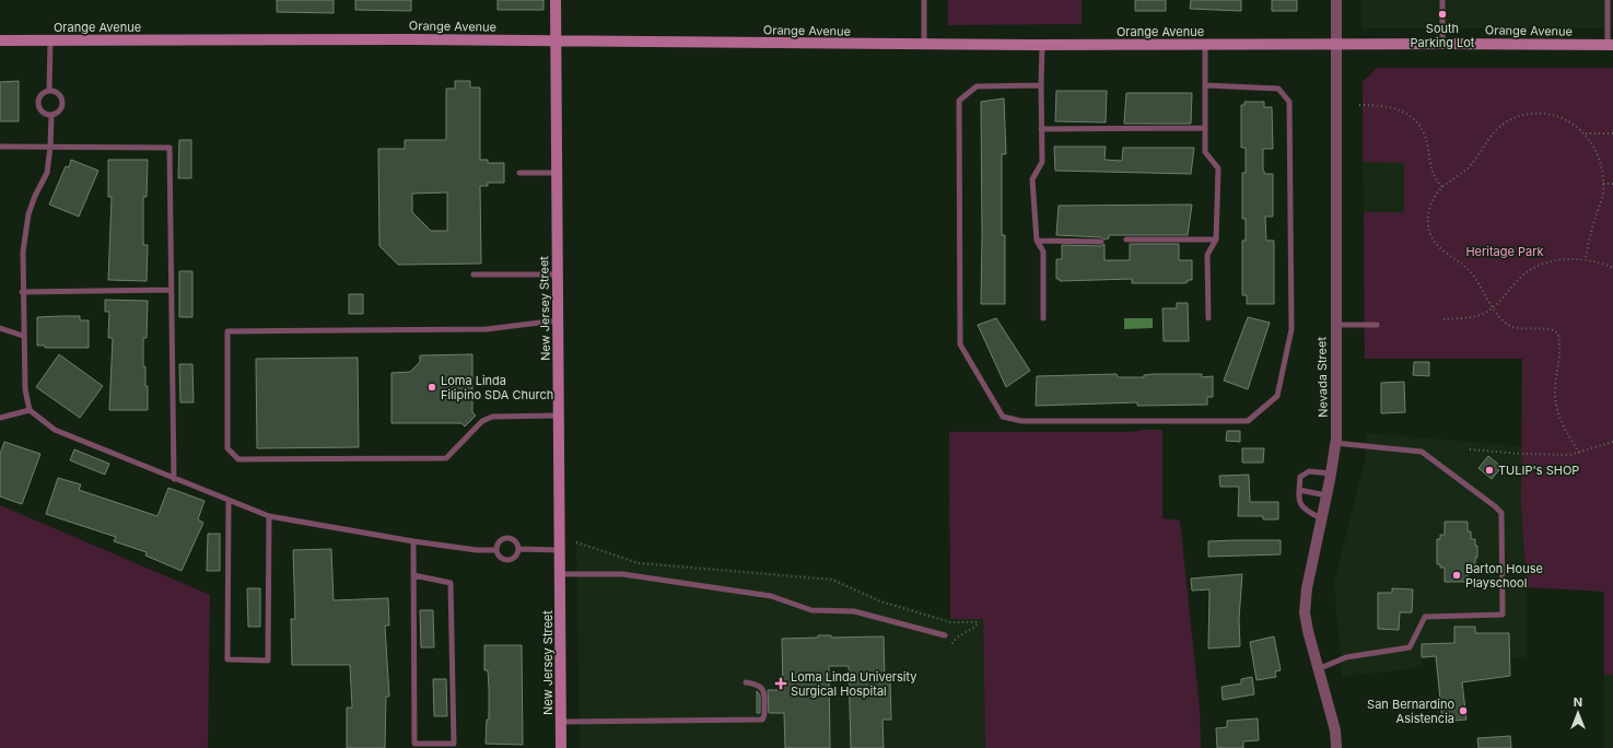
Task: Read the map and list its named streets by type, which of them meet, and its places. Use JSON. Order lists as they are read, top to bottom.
{
  "streets": {
    "street": ["Orange Avenue", "New Jersey Street", "Nevada Street"]
  },
  "crossings": [
    ["Orange Avenue", "New Jersey Street"],
    ["Orange Avenue", "Nevada Street"]
  ],
  "parks": ["Heritage Park"],
  "places": {
    "other": [
      "South Parking Lot",
      "Loma Linda Filipino SDA Church",
      "TULIP's SHOP",
      "Barton House Playschool",
      "San Bernardino Asistencia"
    ],
    "health": ["Loma Linda University Surgical Hospital"]
  },
  "north": "top"
}
